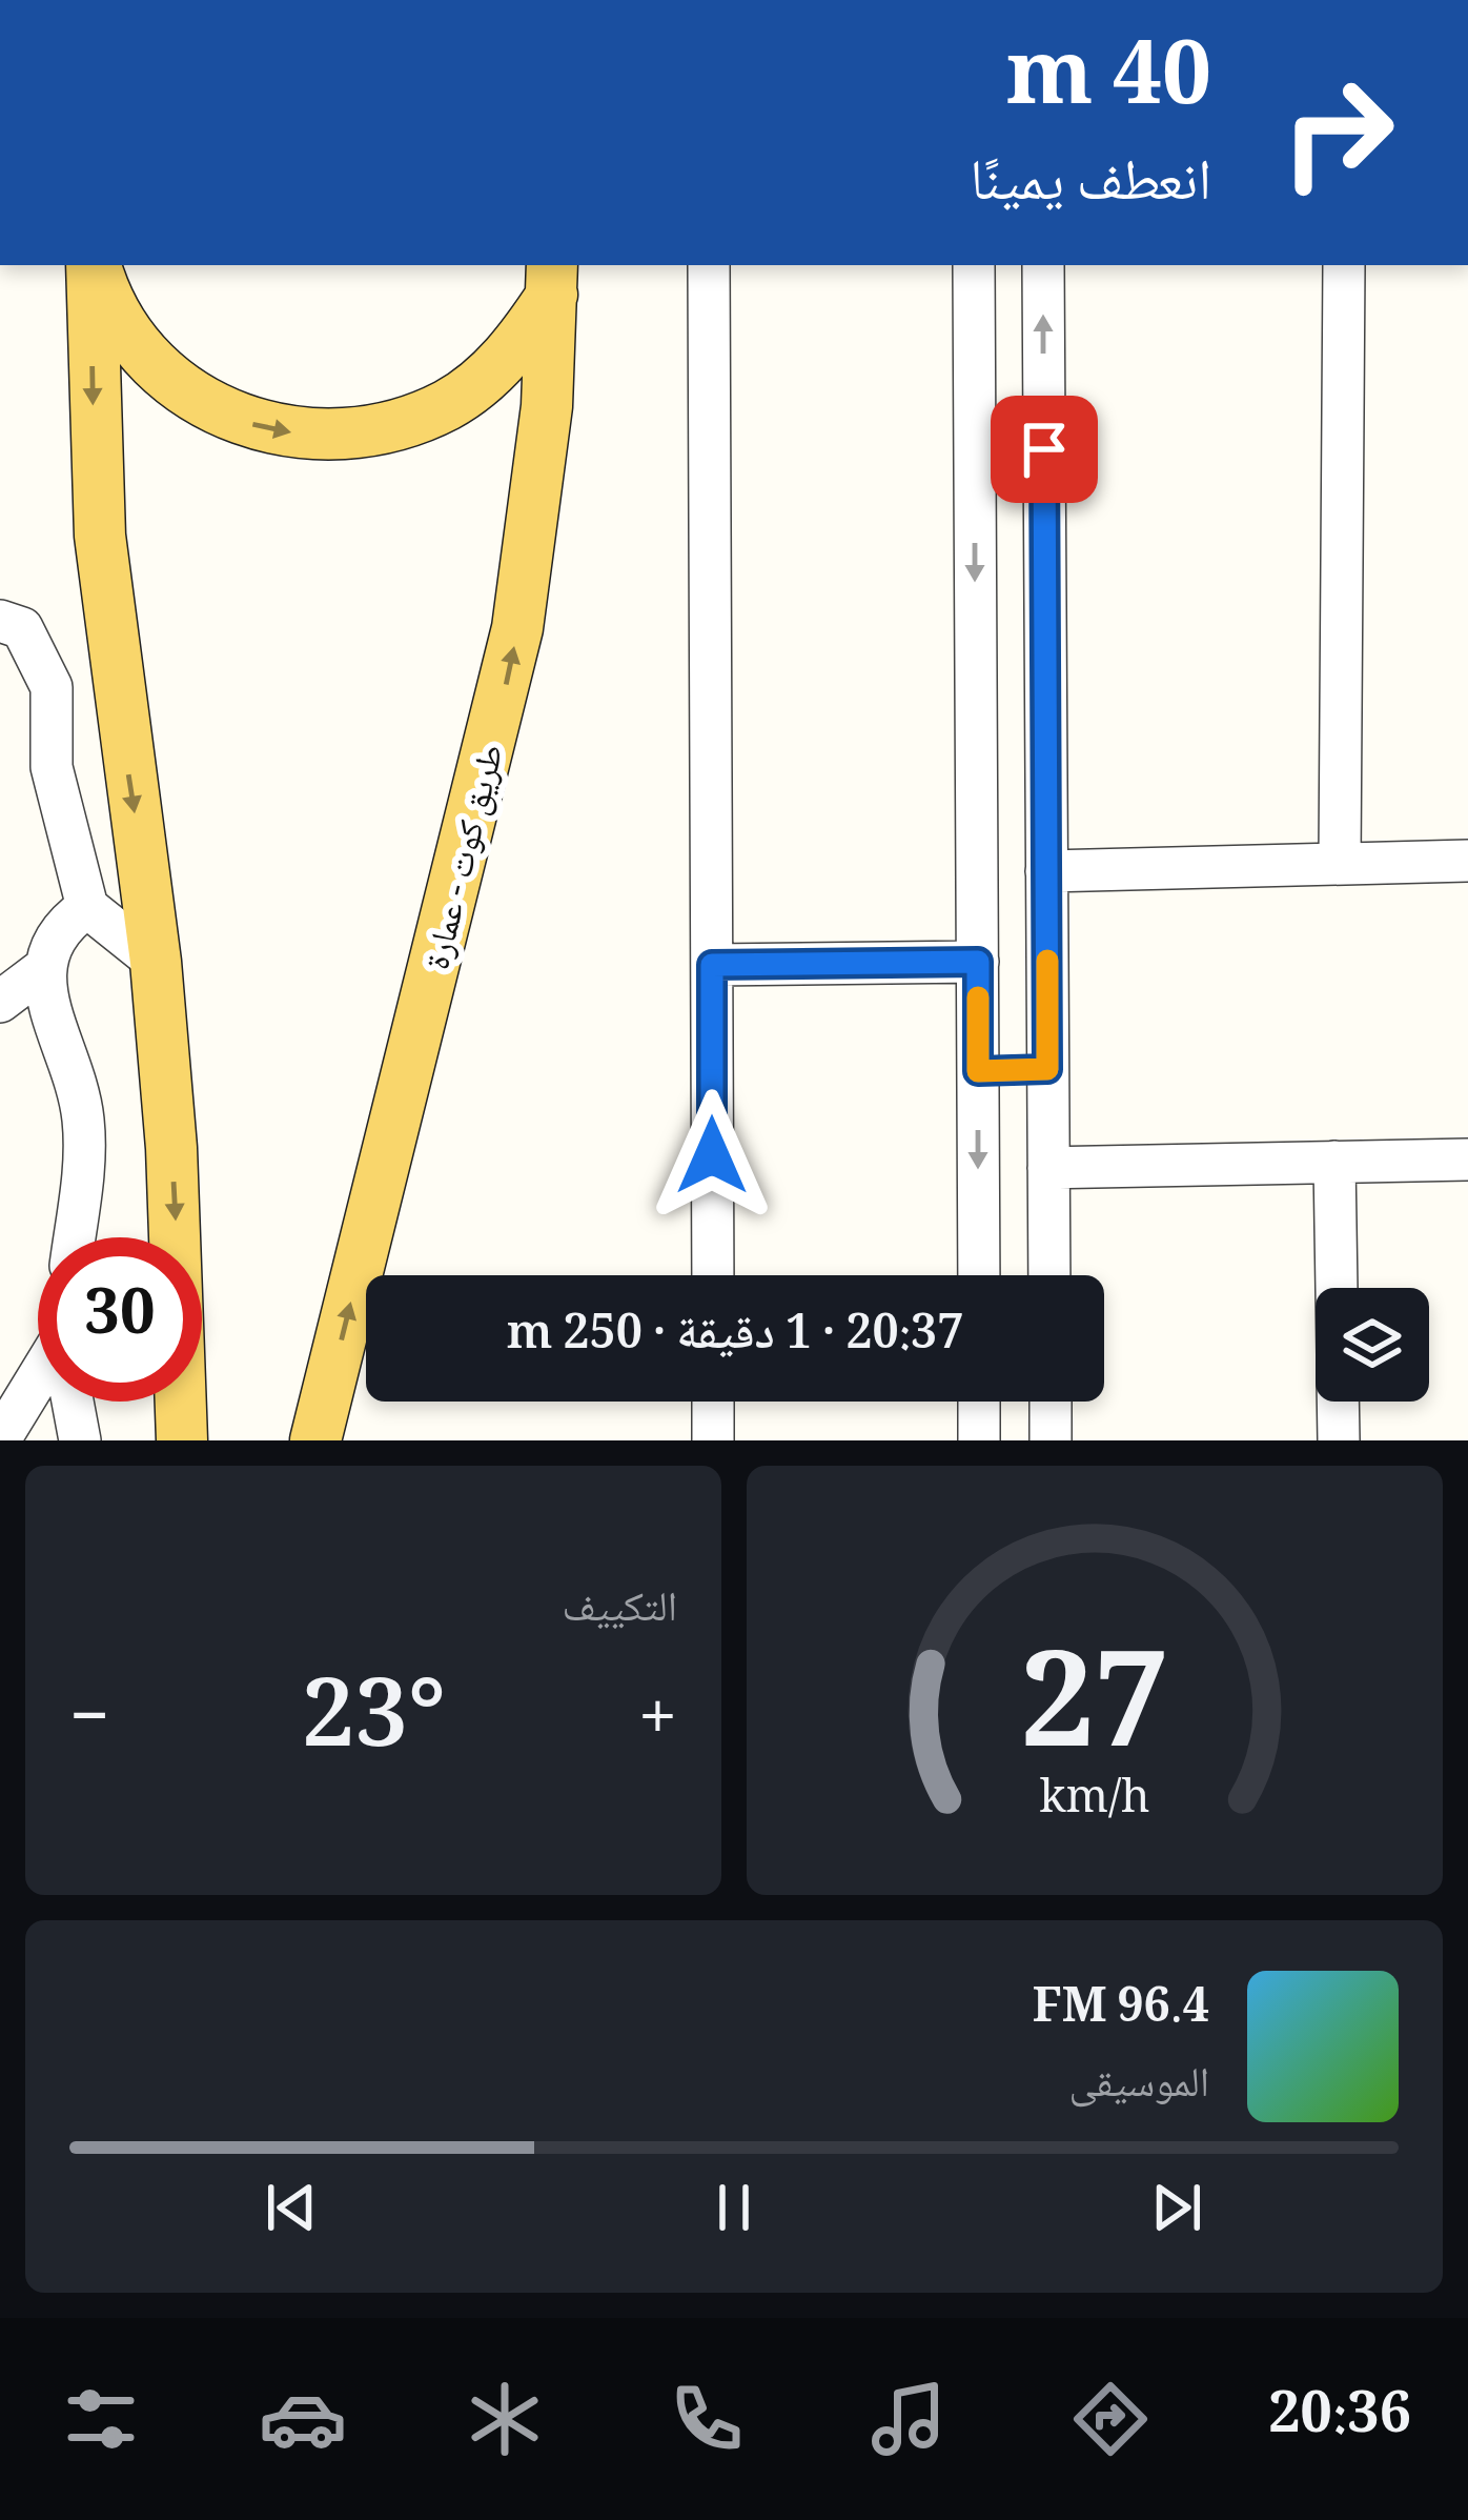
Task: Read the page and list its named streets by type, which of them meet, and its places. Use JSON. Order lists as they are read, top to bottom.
{
  "streets": {
    "main road": ["طريق كوت - عمارة"]
  },
  "page": {
    "turn": ["40 m", "انعطف يمينًا"],
    "limit": "30",
    "trip": "20:37 · 1 دقيقة · 250 m",
    "tile": "التكييف",
    "heat": ["−", "23°", "+"],
    "song": ["96.4 FM", "الموسيقى"],
    "tabs": "20:36",
    "gauge": ["27", "km/h"]
  }
}
